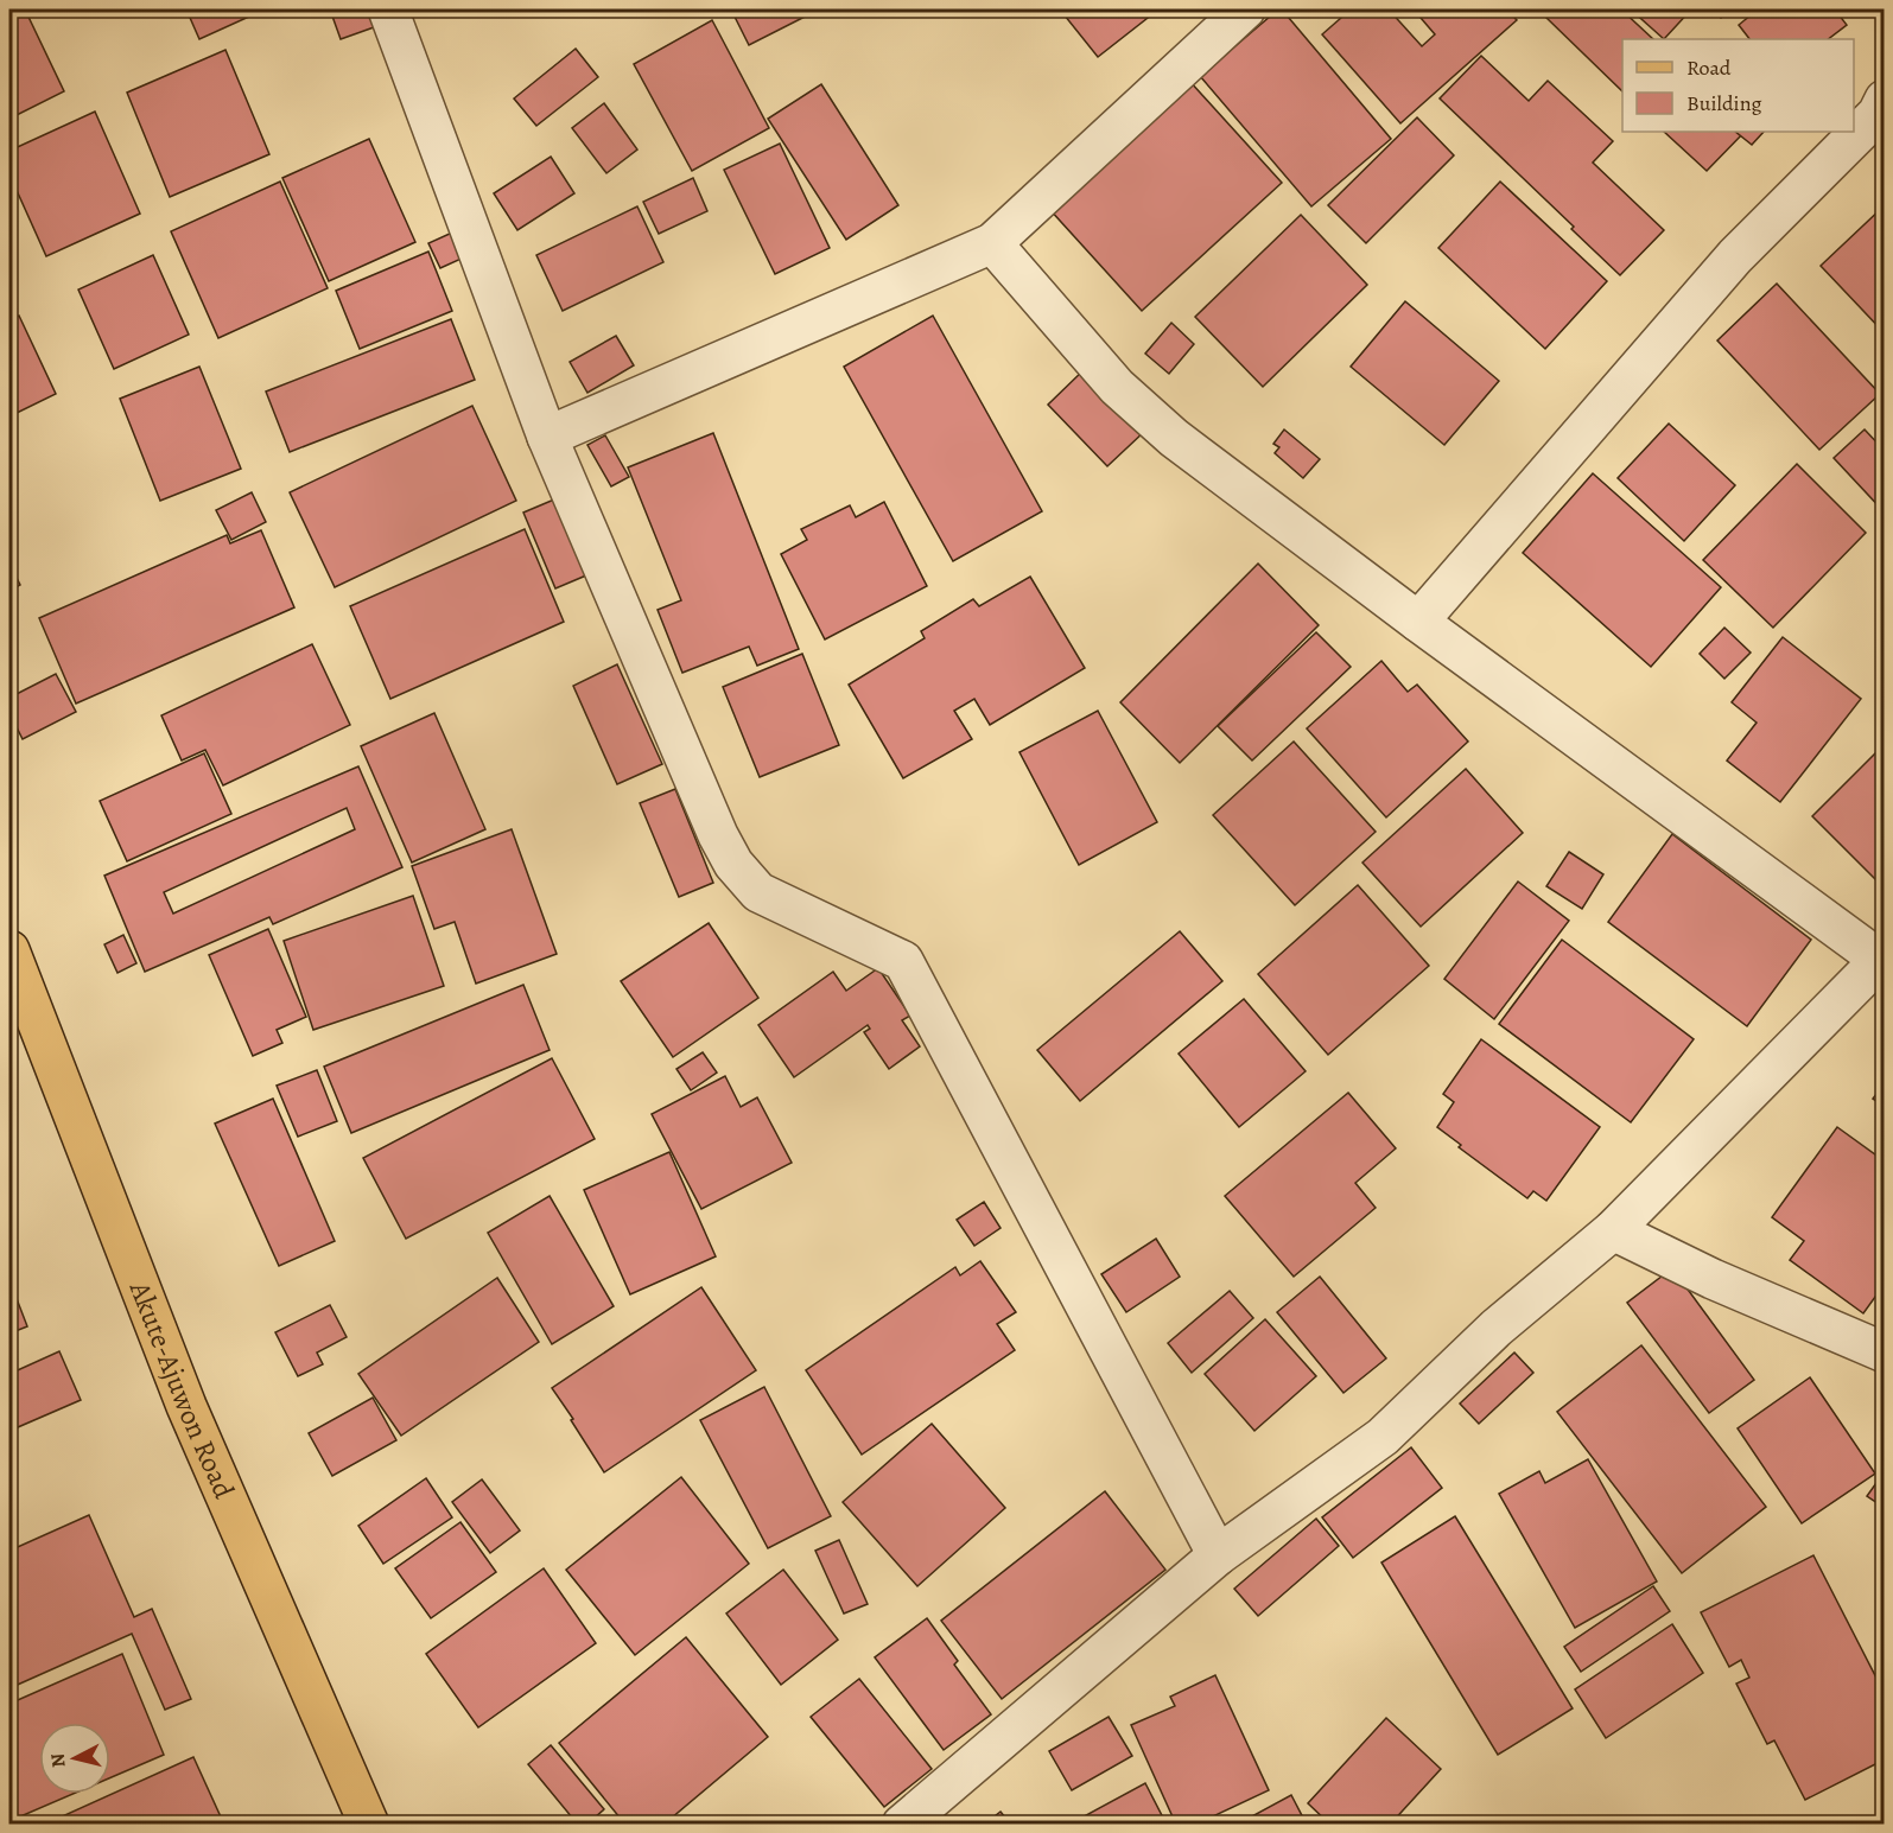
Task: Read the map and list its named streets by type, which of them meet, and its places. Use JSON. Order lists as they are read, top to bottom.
{
  "streets": {
    "main road": ["Akute-Ajuwon Road"]
  },
  "legend": ["Road", "Building"],
  "north": "left"
}
